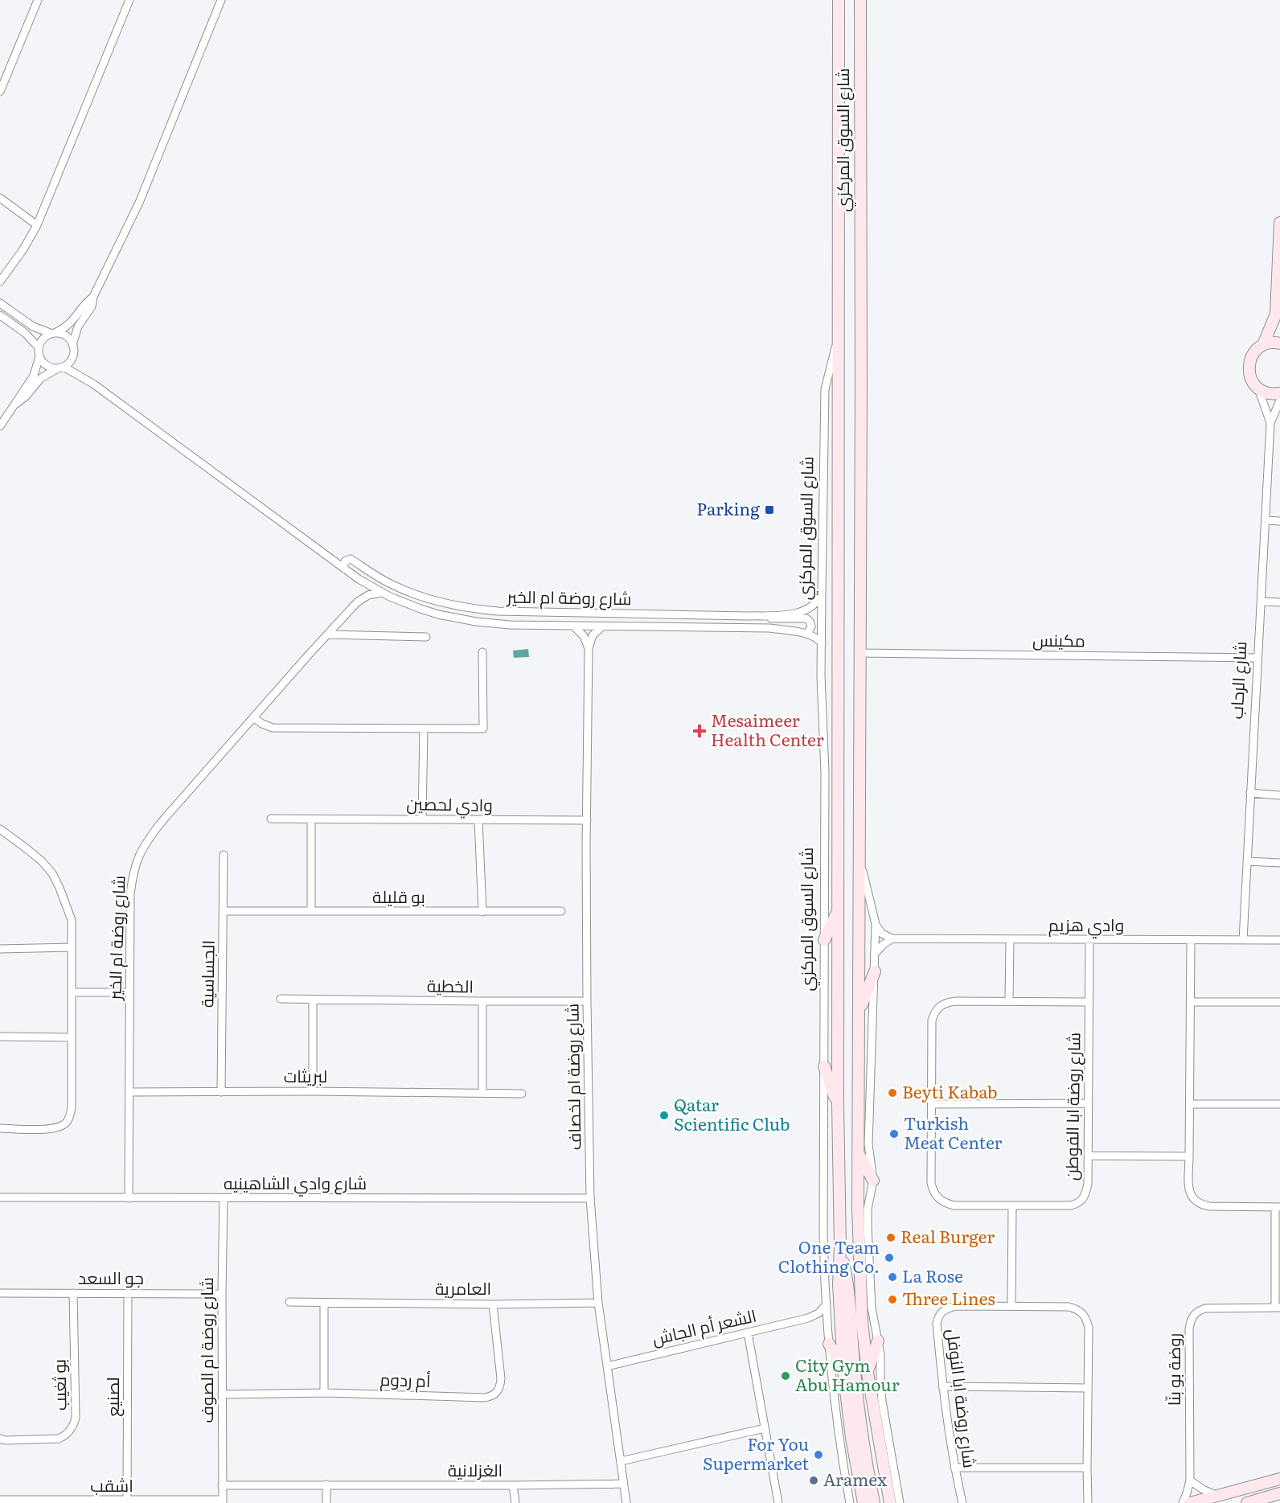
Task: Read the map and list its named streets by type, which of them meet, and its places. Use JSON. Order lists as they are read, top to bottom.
{
  "streets": {
    "main road": ["شارع السوق المركزي"],
    "street": [
      "شارع روضة ام الخير",
      "مكينس",
      "شارع الرحاب",
      "وادي لحصين",
      "بو قليلة",
      "وادي هزيم",
      "الجساسية",
      "الخطية",
      "لبريثات",
      "شارع روضة ام لخصاف",
      "شارع روضة ابا الفوطن",
      "شارع وادي الشاهينيه",
      "جو السعد",
      "العامرية",
      "الشعر أم الجاش",
      "شارع روضة ام الصوف",
      "روضة بو بنّا",
      "أم ردوم",
      "بو ثغيب",
      "لصنيع",
      "شارع روضة ابا النوفل",
      "الغزلانية",
      "اشقب"
    ]
  },
  "crossings": [
    ["شارع السوق المركزي", "شارع روضة ام الخير"],
    ["شارع السوق المركزي", "مكينس"],
    ["شارع السوق المركزي", "الشعر أم الجاش"],
    ["شارع روضة ام الخير", "لبريثات"],
    ["شارع روضة ام الخير", "شارع روضة ام لخصاف"],
    ["شارع روضة ام الخير", "شارع وادي الشاهينيه"],
    ["مكينس", "شارع الرحاب"],
    ["شارع الرحاب", "وادي هزيم"],
    ["وادي لحصين", "شارع روضة ام لخصاف"],
    ["بو قليلة", "الجساسية"],
    ["وادي هزيم", "شارع روضة ابا الفوطن"],
    ["الجساسية", "لبريثات"],
    ["الخطية", "شارع روضة ام لخصاف"],
    ["شارع روضة ام لخصاف", "شارع وادي الشاهينيه"],
    ["شارع روضة ام لخصاف", "العامرية"],
    ["شارع روضة ام لخصاف", "الشعر أم الجاش"],
    ["شارع روضة ام لخصاف", "الغزلانية"],
    ["شارع وادي الشاهينيه", "شارع روضة ام الصوف"],
    ["جو السعد", "شارع روضة ام الصوف"],
    ["جو السعد", "بو ثغيب"],
    ["جو السعد", "لصنيع"],
    ["العامرية", "أم ردوم"],
    ["شارع روضة ام الصوف", "أم ردوم"],
    ["شارع روضة ام الصوف", "الغزلانية"],
    ["شارع روضة ام الصوف", "اشقب"],
    ["لصنيع", "اشقب"]
  ],
  "places": {
    "transit": ["Parking"],
    "health": ["Mesaimeer Health Center"],
    "other": [
      "Beyti Kabab",
      "Qatar Scientific Club",
      "Turkish Meat Center",
      "Real Burger",
      "One Team Clothing Co.",
      "La Rose",
      "Three Lines",
      "City Gym Abu Hamour",
      "For You Supermarket",
      "Aramex"
    ]
  }
}
